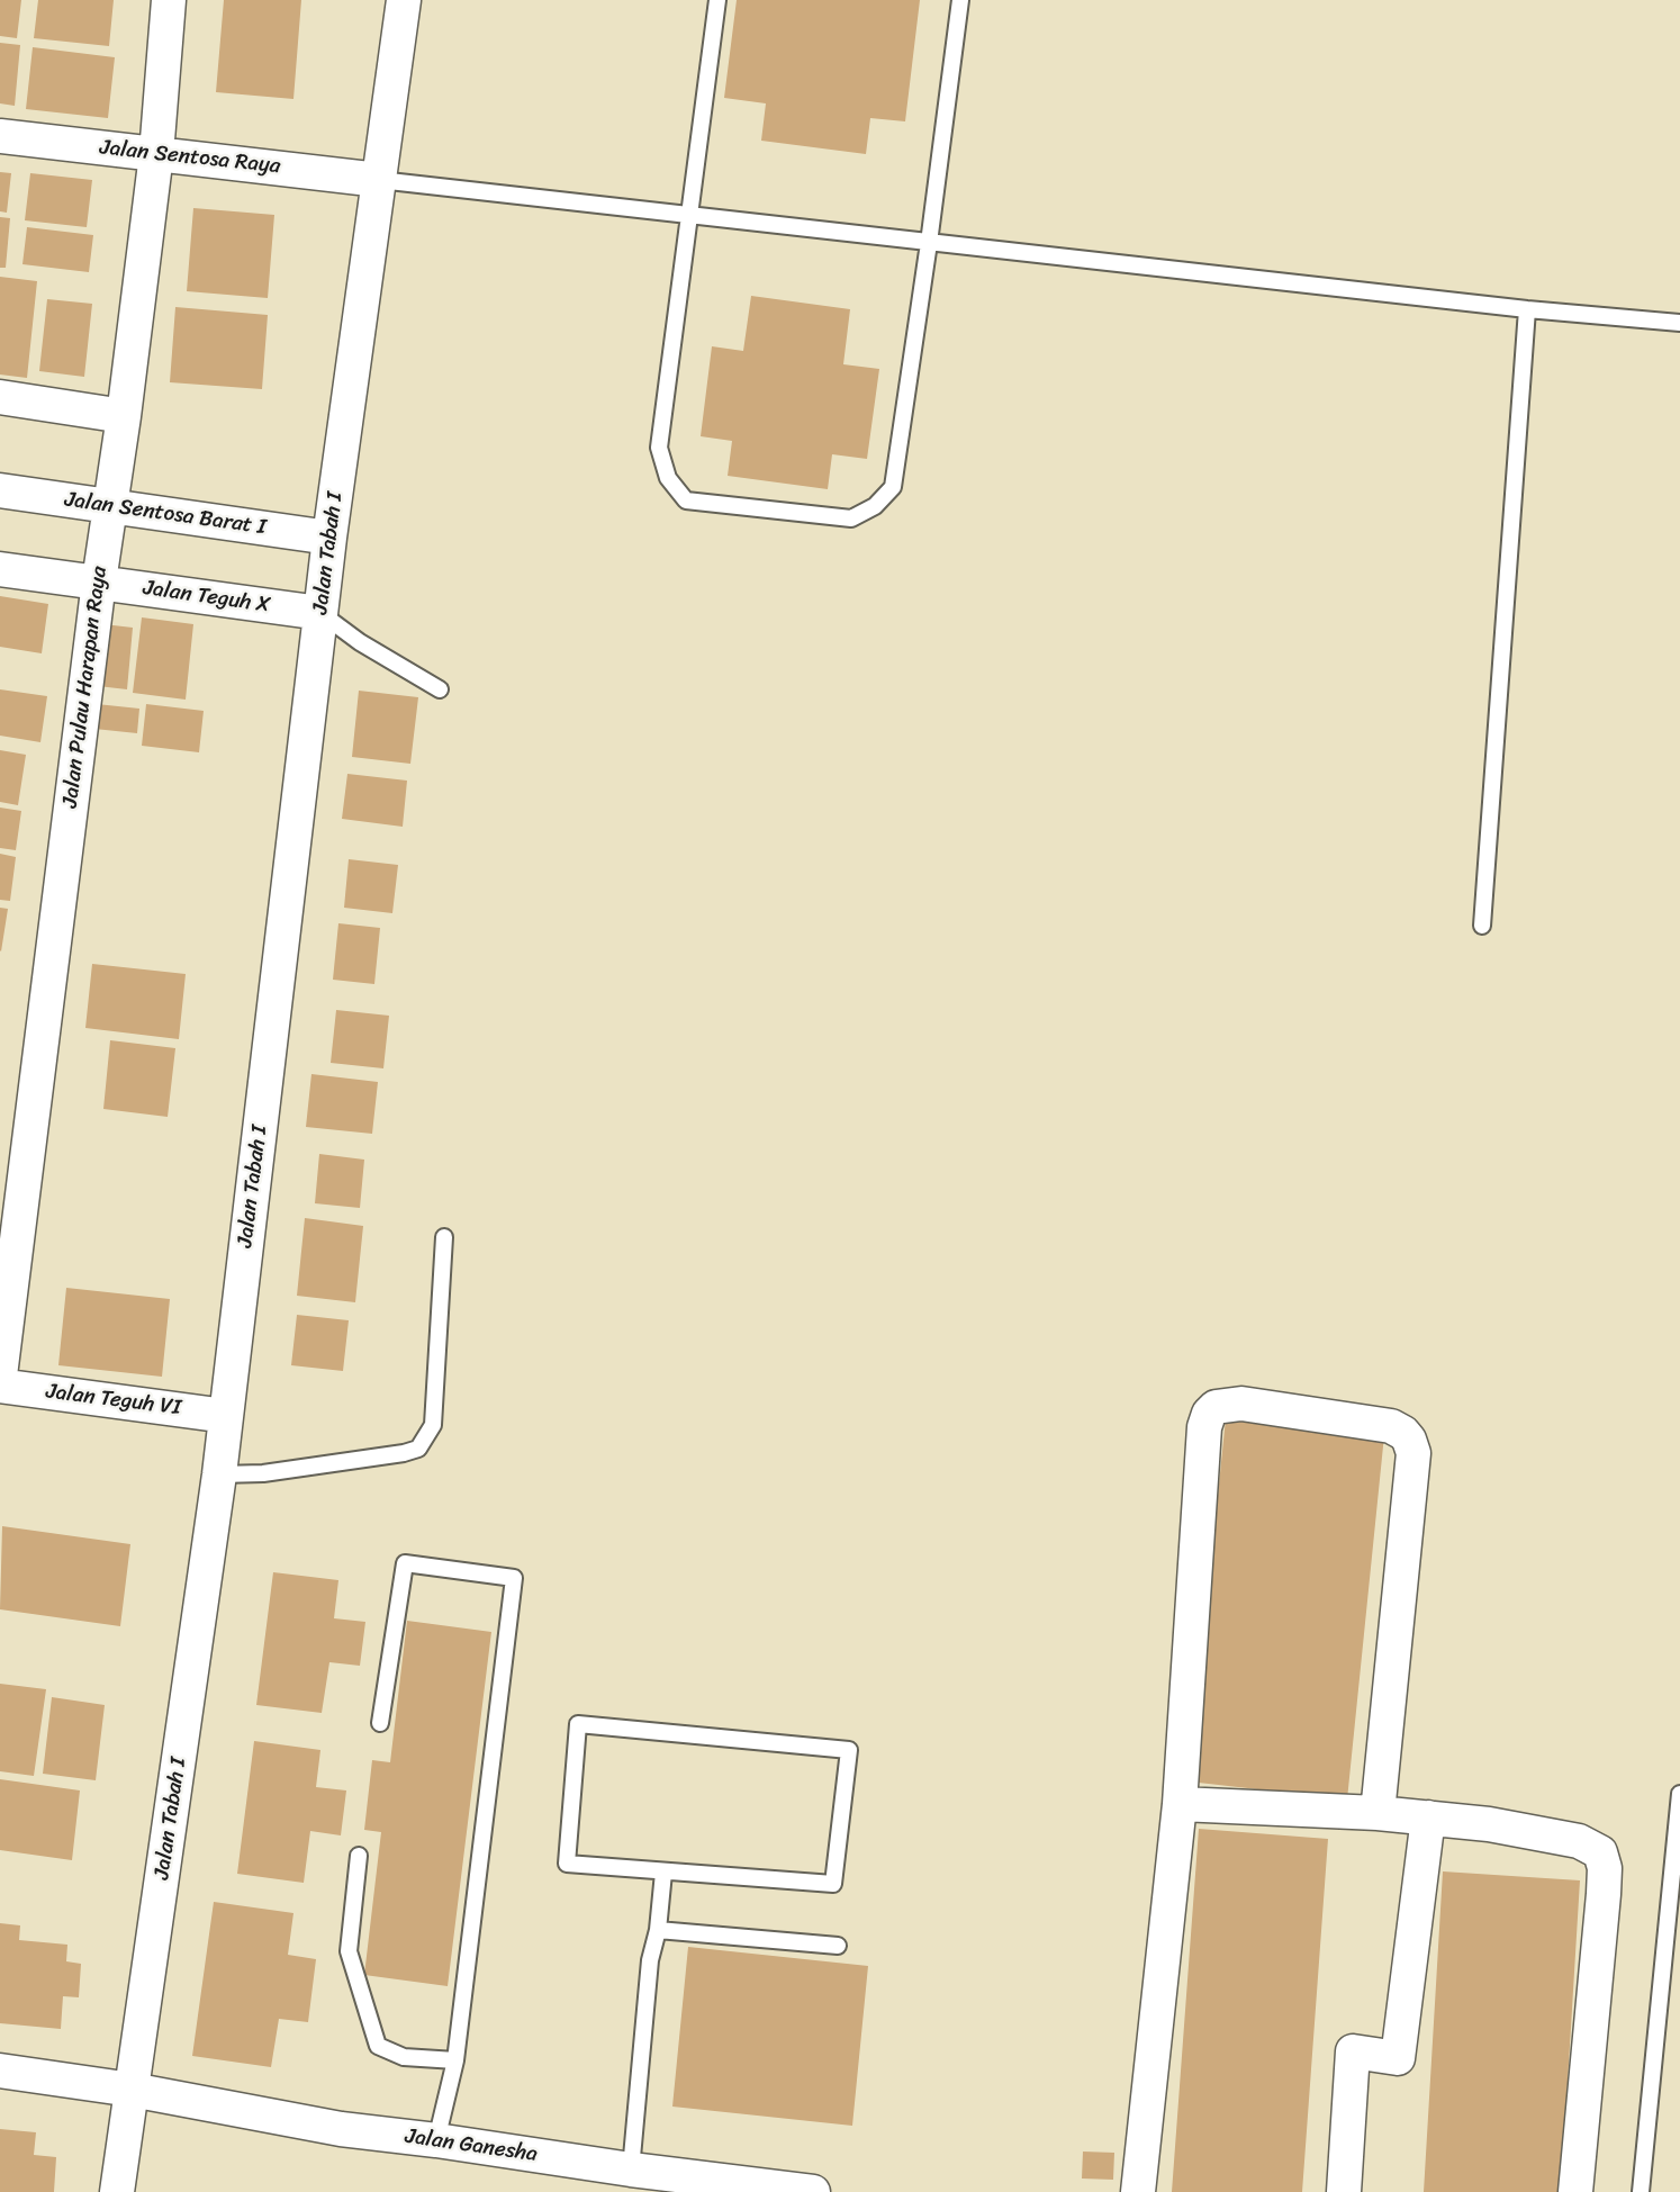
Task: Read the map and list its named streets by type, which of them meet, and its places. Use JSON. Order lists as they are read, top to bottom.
{
  "streets": {
    "street": [
      "Jalan Sentosa Raya",
      "Jalan Sentosa Barat I",
      "Jalan Tabah I",
      "Jalan Teguh X",
      "Jalan Pulau Harapan Raya",
      "Jalan Teguh VI",
      "Jalan Ganesha"
    ]
  },
  "crossings": [
    ["Jalan Sentosa Raya", "Jalan Tabah I"],
    ["Jalan Sentosa Raya", "Jalan Pulau Harapan Raya"],
    ["Jalan Sentosa Barat I", "Jalan Tabah I"],
    ["Jalan Sentosa Barat I", "Jalan Pulau Harapan Raya"],
    ["Jalan Tabah I", "Jalan Teguh X"],
    ["Jalan Tabah I", "Jalan Teguh VI"],
    ["Jalan Tabah I", "Jalan Ganesha"],
    ["Jalan Teguh X", "Jalan Pulau Harapan Raya"]
  ]
}
